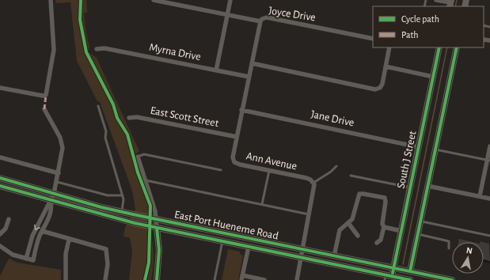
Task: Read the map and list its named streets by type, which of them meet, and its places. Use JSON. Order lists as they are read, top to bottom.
{
  "streets": {
    "main road": ["South J Street", "East Port Hueneme Road"],
    "street": [
      "Joyce Drive",
      "Myrna Drive",
      "East Scott Street",
      "Jane Drive",
      "Ann Avenue"
    ]
  },
  "crossings": [
    ["Joyce Drive", "Ann Avenue"],
    ["Myrna Drive", "Ann Avenue"],
    ["East Scott Street", "Ann Avenue"],
    ["Jane Drive", "South J Street"],
    ["Jane Drive", "Ann Avenue"],
    ["South J Street", "East Port Hueneme Road"]
  ],
  "legend": ["Cycle path", "Path"],
  "north": "top"
}
